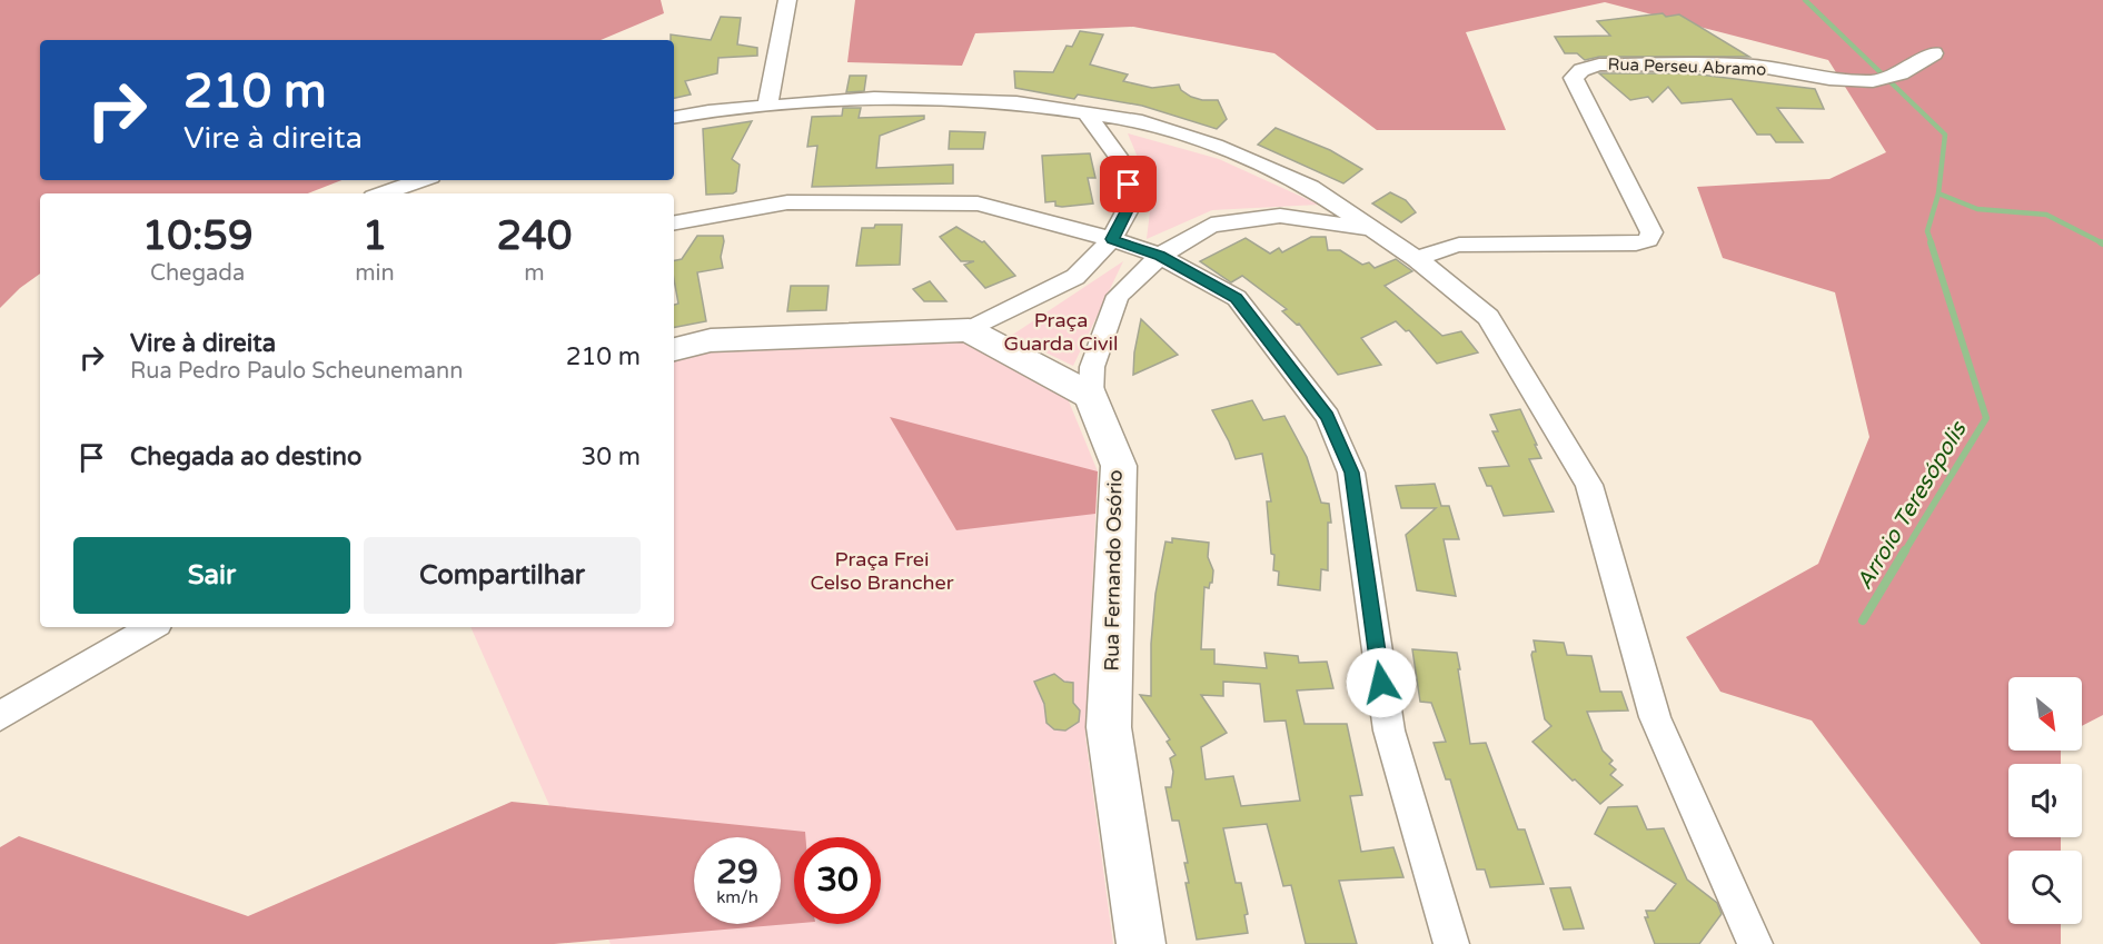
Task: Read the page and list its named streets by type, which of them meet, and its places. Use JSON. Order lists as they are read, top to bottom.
{
  "streets": {
    "street": ["Rua Perseu Abramo", "Rua Fernando Osório"]
  },
  "water": ["Arroio Teresópolis"],
  "parks": ["Praça Guarda Civil", "Praça Frei Celso Brancher"],
  "north": "bottom right",
  "page": {
    "turn": ["210 m", "Vire à direita"],
    "eta": [
      "10:59",
      "Chegada",
      "1",
      "min",
      "240",
      "m"
    ],
    "list": [
      {
        "name": "Vire à direita",
        "note": "Rua Pedro Paulo Scheunemann",
        "value": "210 m"
      },
      {
        "name": "Chegada ao destino",
        "value": "30 m"
      }
    ],
    "buttons": ["Sair", "Compartilhar"],
    "speed": "29 km/h",
    "limit": "30"
  }
}
